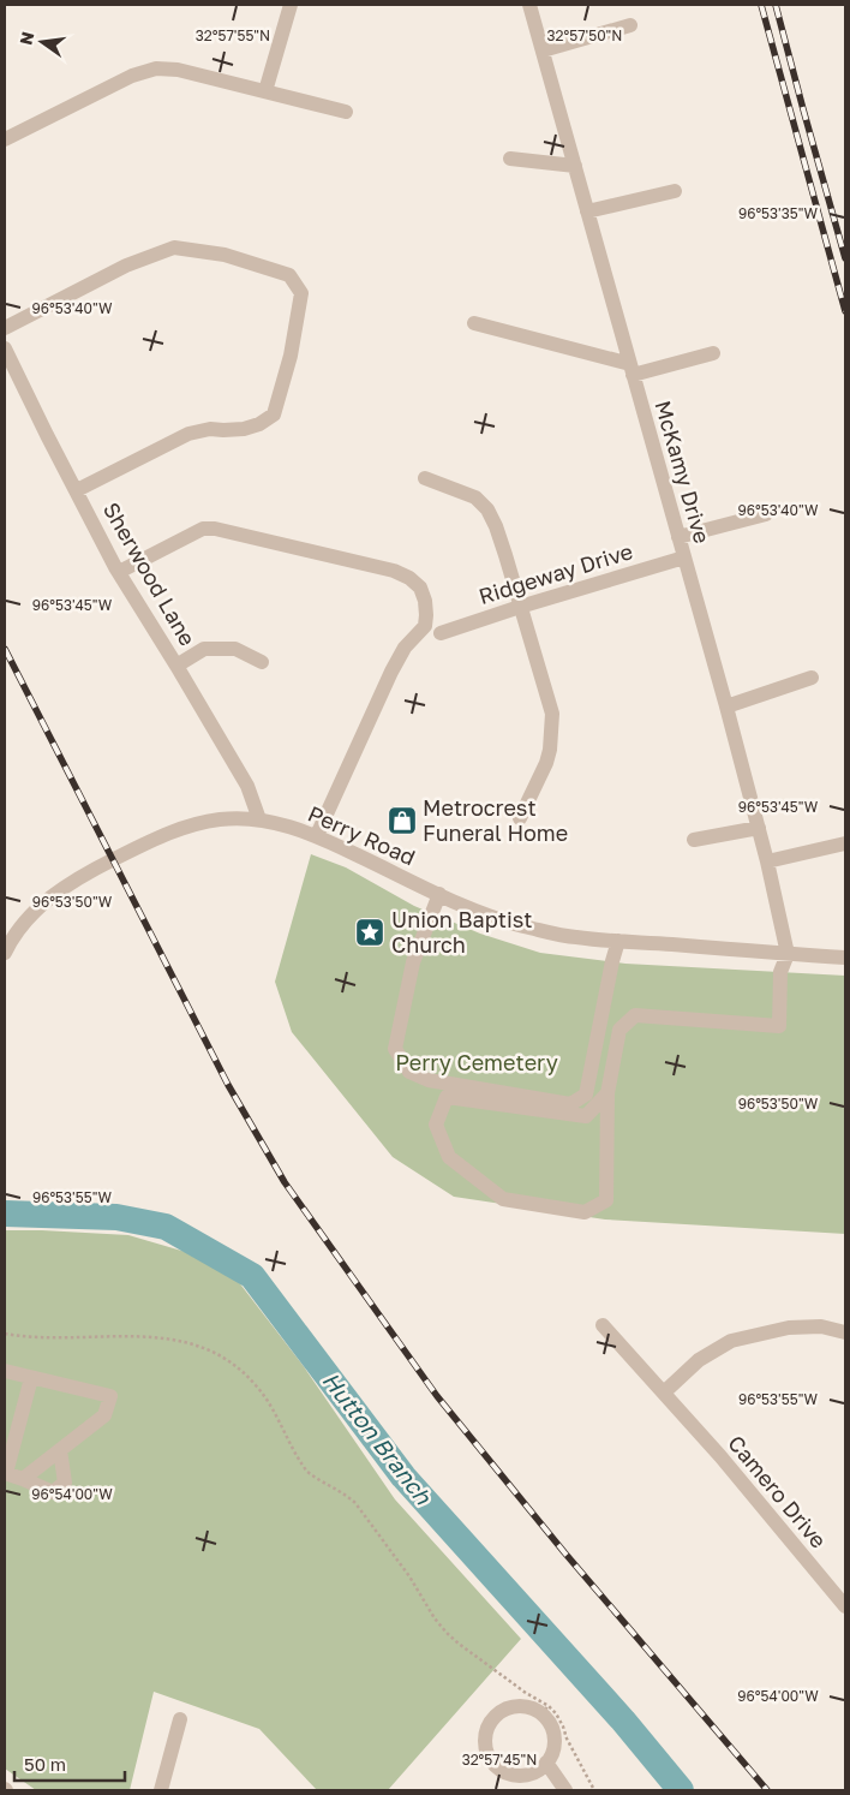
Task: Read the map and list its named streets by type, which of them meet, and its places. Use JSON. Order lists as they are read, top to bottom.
{
  "streets": {
    "street": [
      "McKamy Drive",
      "Sherwood Lane",
      "Ridgeway Drive",
      "Perry Road",
      "Camero Drive"
    ]
  },
  "crossings": [
    ["McKamy Drive", "Ridgeway Drive"],
    ["McKamy Drive", "Perry Road"],
    ["Sherwood Lane", "Perry Road"]
  ],
  "water": ["Hutton Branch"],
  "parks": ["Perry Cemetery"],
  "places": {
    "shop": ["Metrocrest Funeral Home"],
    "place": ["Union Baptist Church"]
  },
  "scale_bar": "50 m",
  "north": "left",
  "coordinates": [
    "32°57'55\"N",
    "32°57'50\"N",
    "96°53'35\"W",
    "96°53'40\"W",
    "96°53'45\"W",
    "96°53'50\"W",
    "96°53'55\"W",
    "96°54'00\"W",
    "32°57'45\"N"
  ]
}
